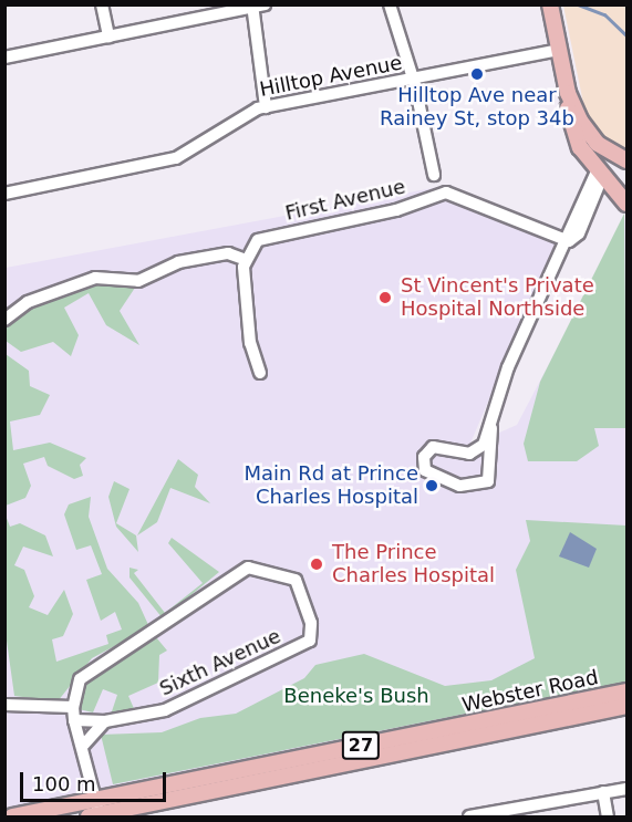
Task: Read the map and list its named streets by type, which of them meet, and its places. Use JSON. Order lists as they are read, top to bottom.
{
  "streets": {
    "main road": ["Webster Road", "27"],
    "street": ["Hilltop Avenue", "First Avenue", "Sixth Avenue"]
  },
  "parks": ["Beneke's Bush"],
  "places": [
    "Hilltop Ave near Rainey St, stop 34b",
    "St Vincent's Private Hospital Northside",
    "Main Rd at Prince Charles Hospital",
    "The Prince Charles Hospital"
  ],
  "scale_bar": "100 m"
}
